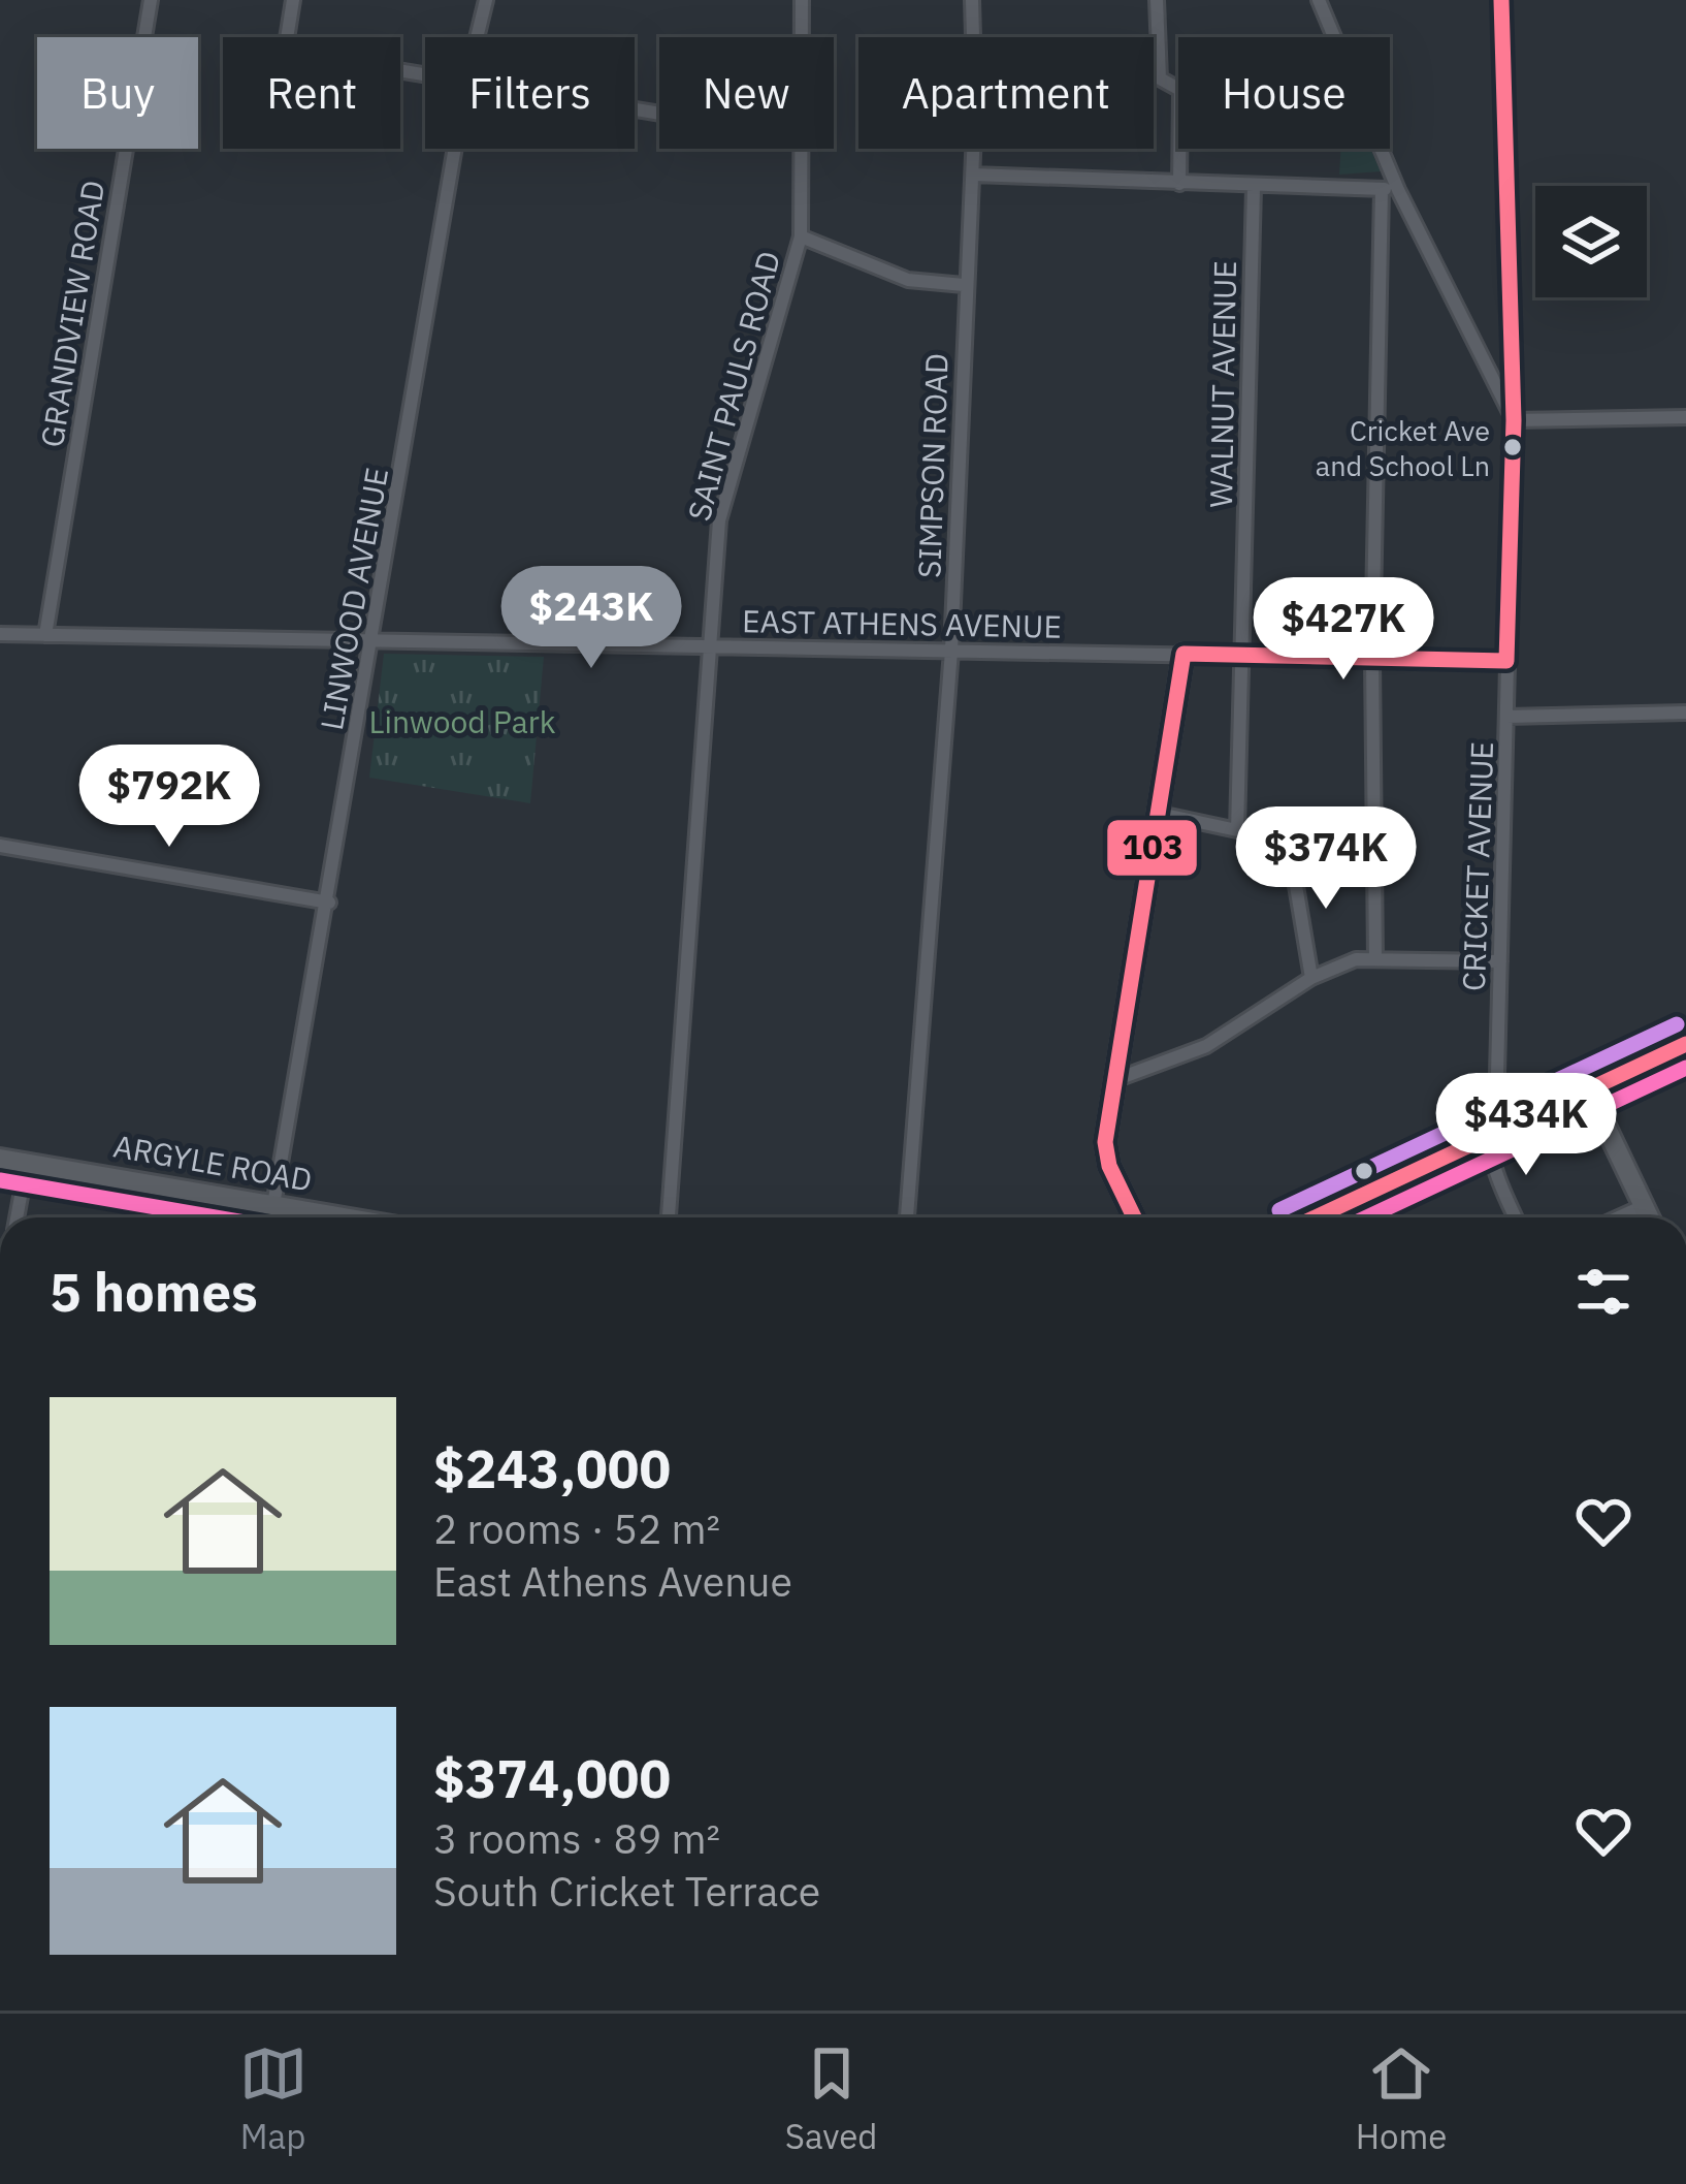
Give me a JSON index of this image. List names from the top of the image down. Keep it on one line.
{"streets":{"street":["GRANDVIEW ROAD","WALNUT AVENUE","SAINT PAULS ROAD","SIMPSON ROAD","LINWOOD AVENUE","EAST ATHENS AVENUE","CRICKET AVENUE","ARGYLE ROAD"]},"crossings":[["GRANDVIEW ROAD","EAST ATHENS AVENUE"],["WALNUT AVENUE","EAST ATHENS AVENUE"],["SAINT PAULS ROAD","EAST ATHENS AVENUE"],["SIMPSON ROAD","EAST ATHENS AVENUE"],["LINWOOD AVENUE","EAST ATHENS AVENUE"],["LINWOOD AVENUE","ARGYLE ROAD"],["EAST ATHENS AVENUE","CRICKET AVENUE"]],"parks":["Linwood Park"],"places":["Cricket Ave and School Ln"],"lines":["transit line 103"],"page":{"chip":["Buy","Rent","Filters","New","Apartment","House"],"price":["$243K","$427K","$792K","$374K","$434K"],"heading":"5 homes","list":[{"name":"$243,000","note":"2 rooms · 52 m² · East Athens Avenue"},{"name":"$374,000","note":"3 rooms · 89 m² · South Cricket Terrace"}],"tabs":["Map","Saved","Home"]}}
